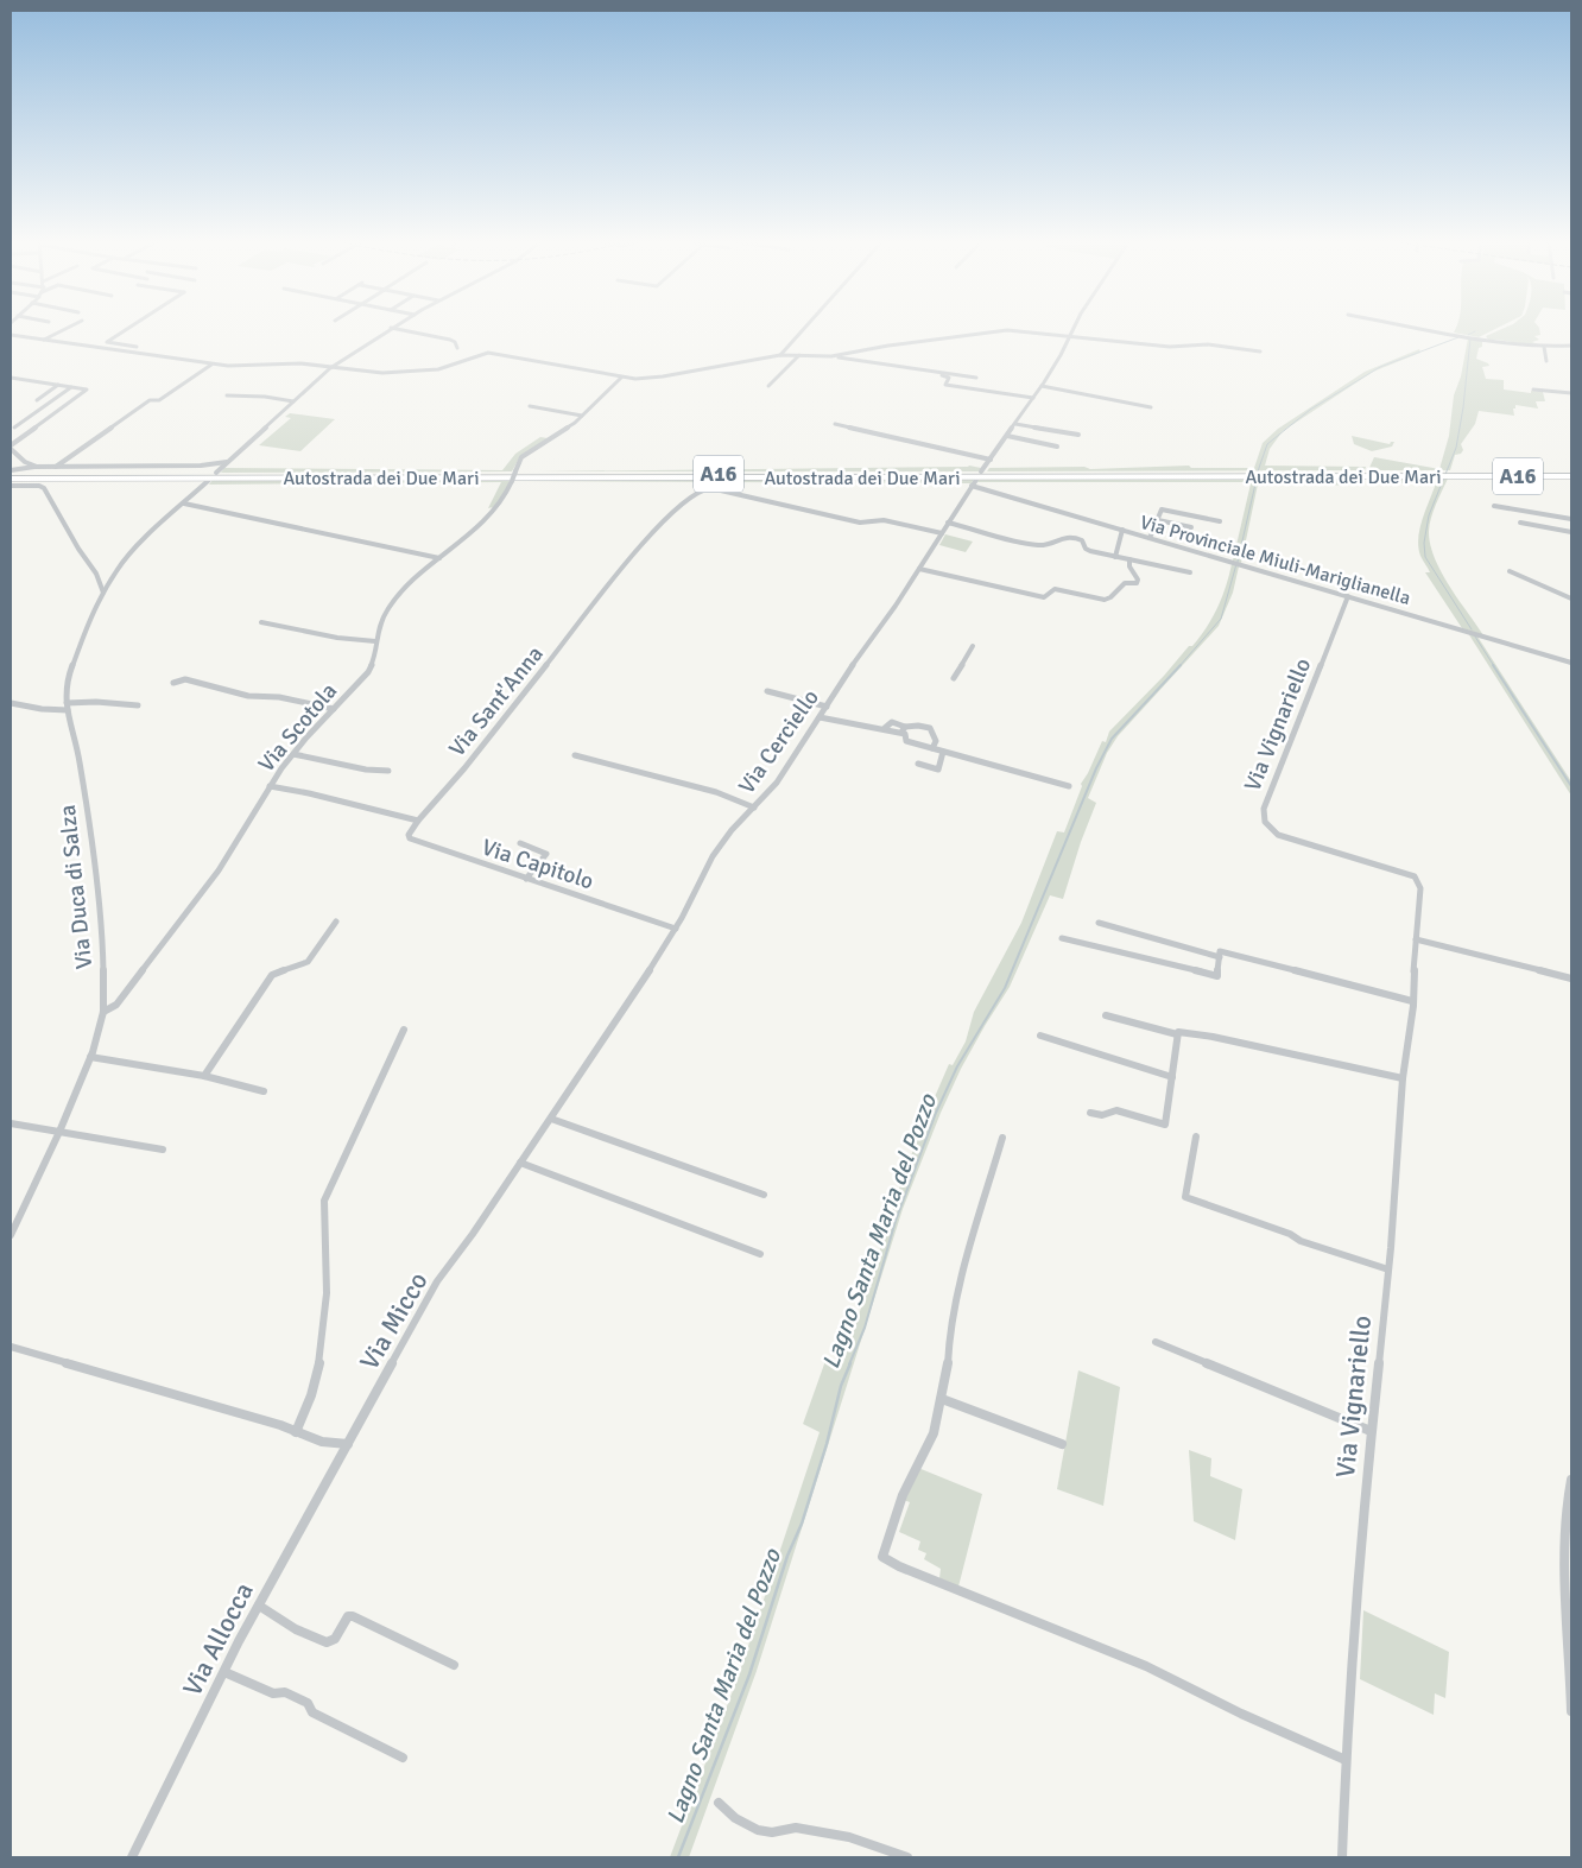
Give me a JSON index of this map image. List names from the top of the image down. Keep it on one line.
{"streets":{"highway":["A16","Autostrada dei Due Mari"],"street":["Via Provinciale Miuli-Mariglianella","Via Sant'Anna","Via Vignariello","Via Scotola","Via Cerciello","Via Capitolo","Via Duca di Salza","Via Micco","Via Allocca"]},"crossings":[["Via Provinciale Miuli-Mariglianella","Via Vignariello"],["Via Provinciale Miuli-Mariglianella","Via Cerciello"],["Via Sant'Anna","Via Cerciello"],["Via Sant'Anna","Via Capitolo"],["Via Scotola","Via Duca di Salza"],["Via Cerciello","Via Capitolo"],["Via Cerciello","Via Micco"],["Via Capitolo","Via Micco"],["Via Micco","Via Allocca"]],"water":["Lagno Santa Maria del Pozzo"]}
